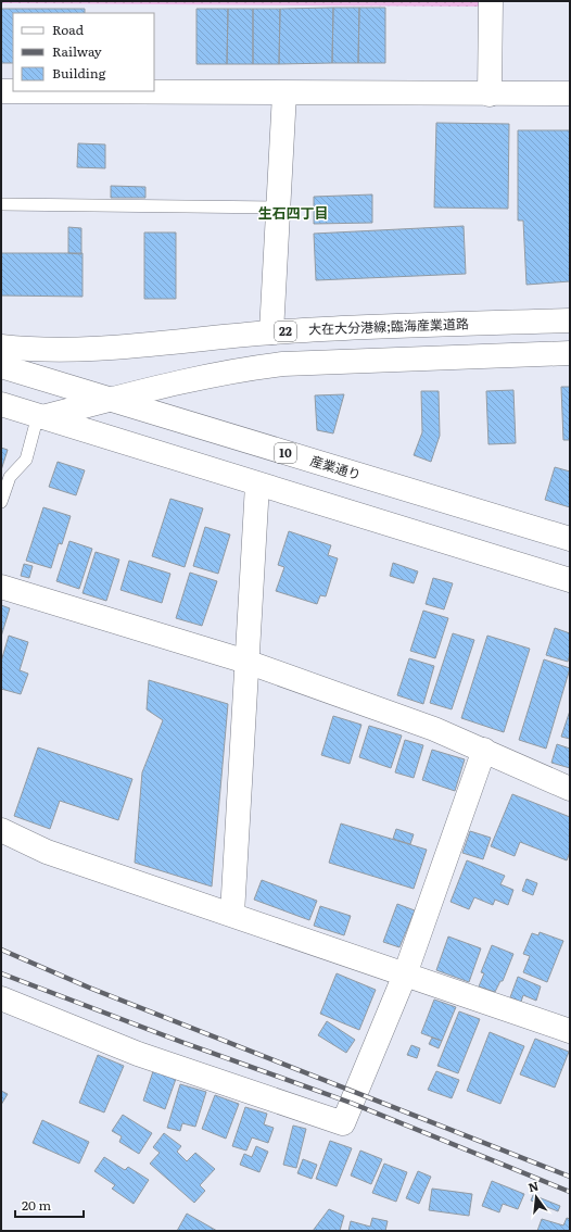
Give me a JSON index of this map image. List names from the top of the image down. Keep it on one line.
{"streets":{"main road":["大在大分港線;臨海産業道路","22","10","産業通り"]},"districts":["生石四丁目"],"legend":["Road","Railway","Building"],"scale_bar":"20 m","north":"top"}
